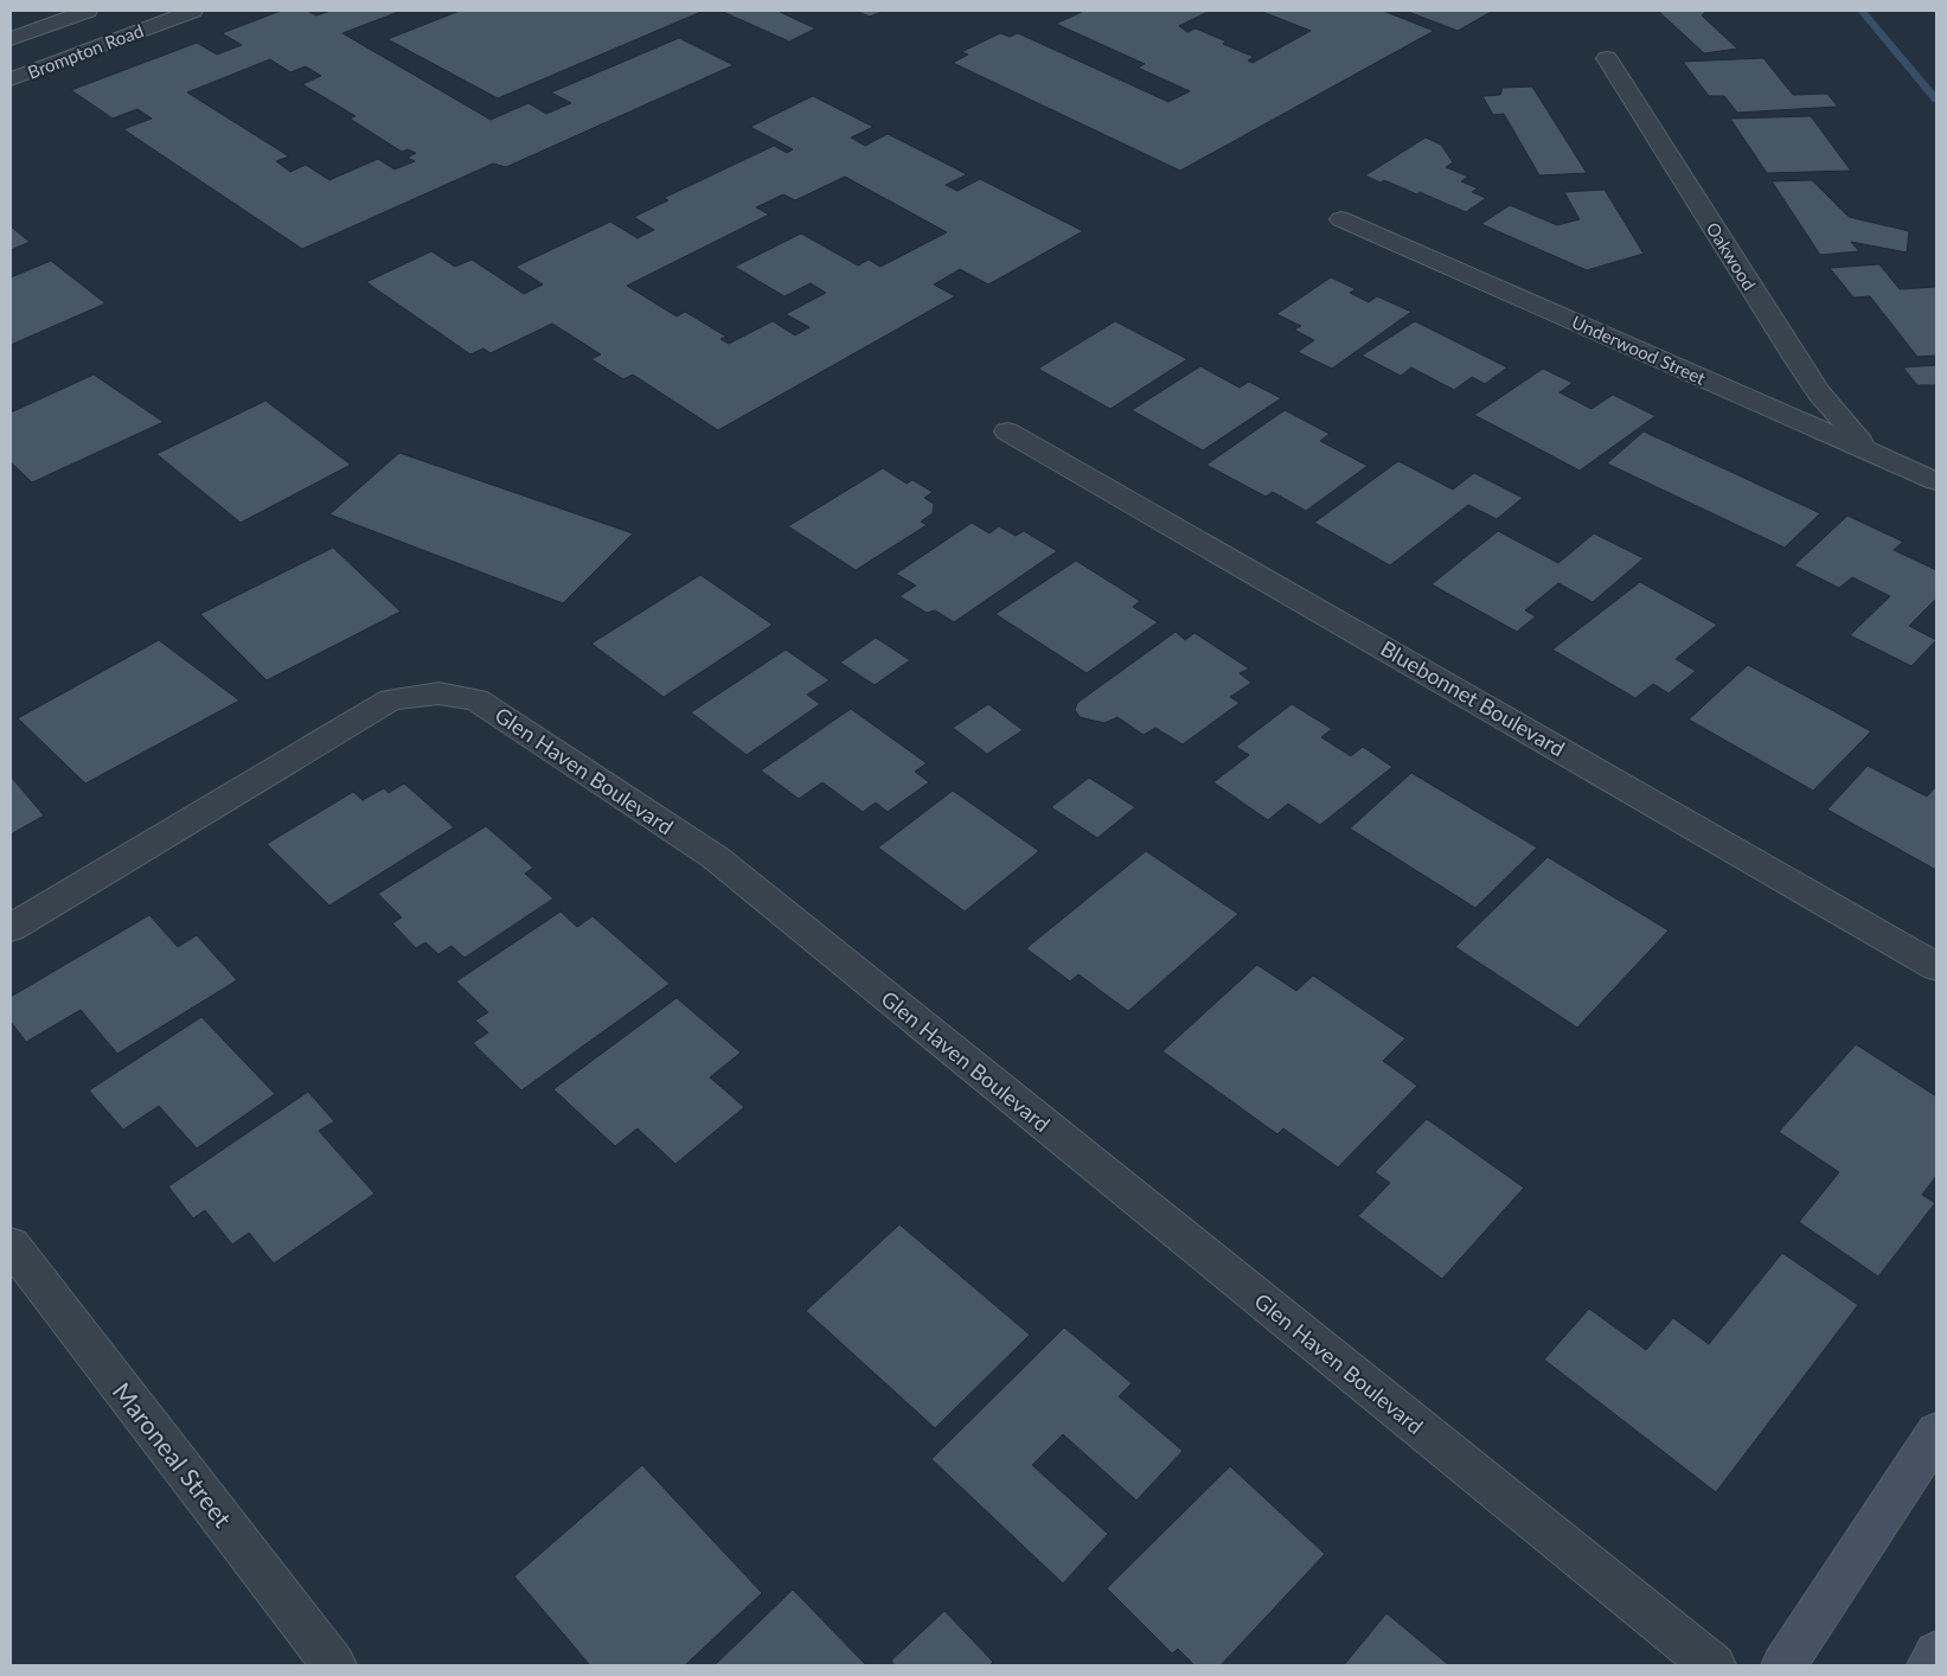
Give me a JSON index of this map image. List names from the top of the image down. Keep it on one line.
{"streets":{"street":["Brompton Road","Oakwood","Underwood Street","Bluebonnet Boulevard","Glen Haven Boulevard","Maroneal Street"]},"crossings":[["Oakwood","Underwood Street"]]}
